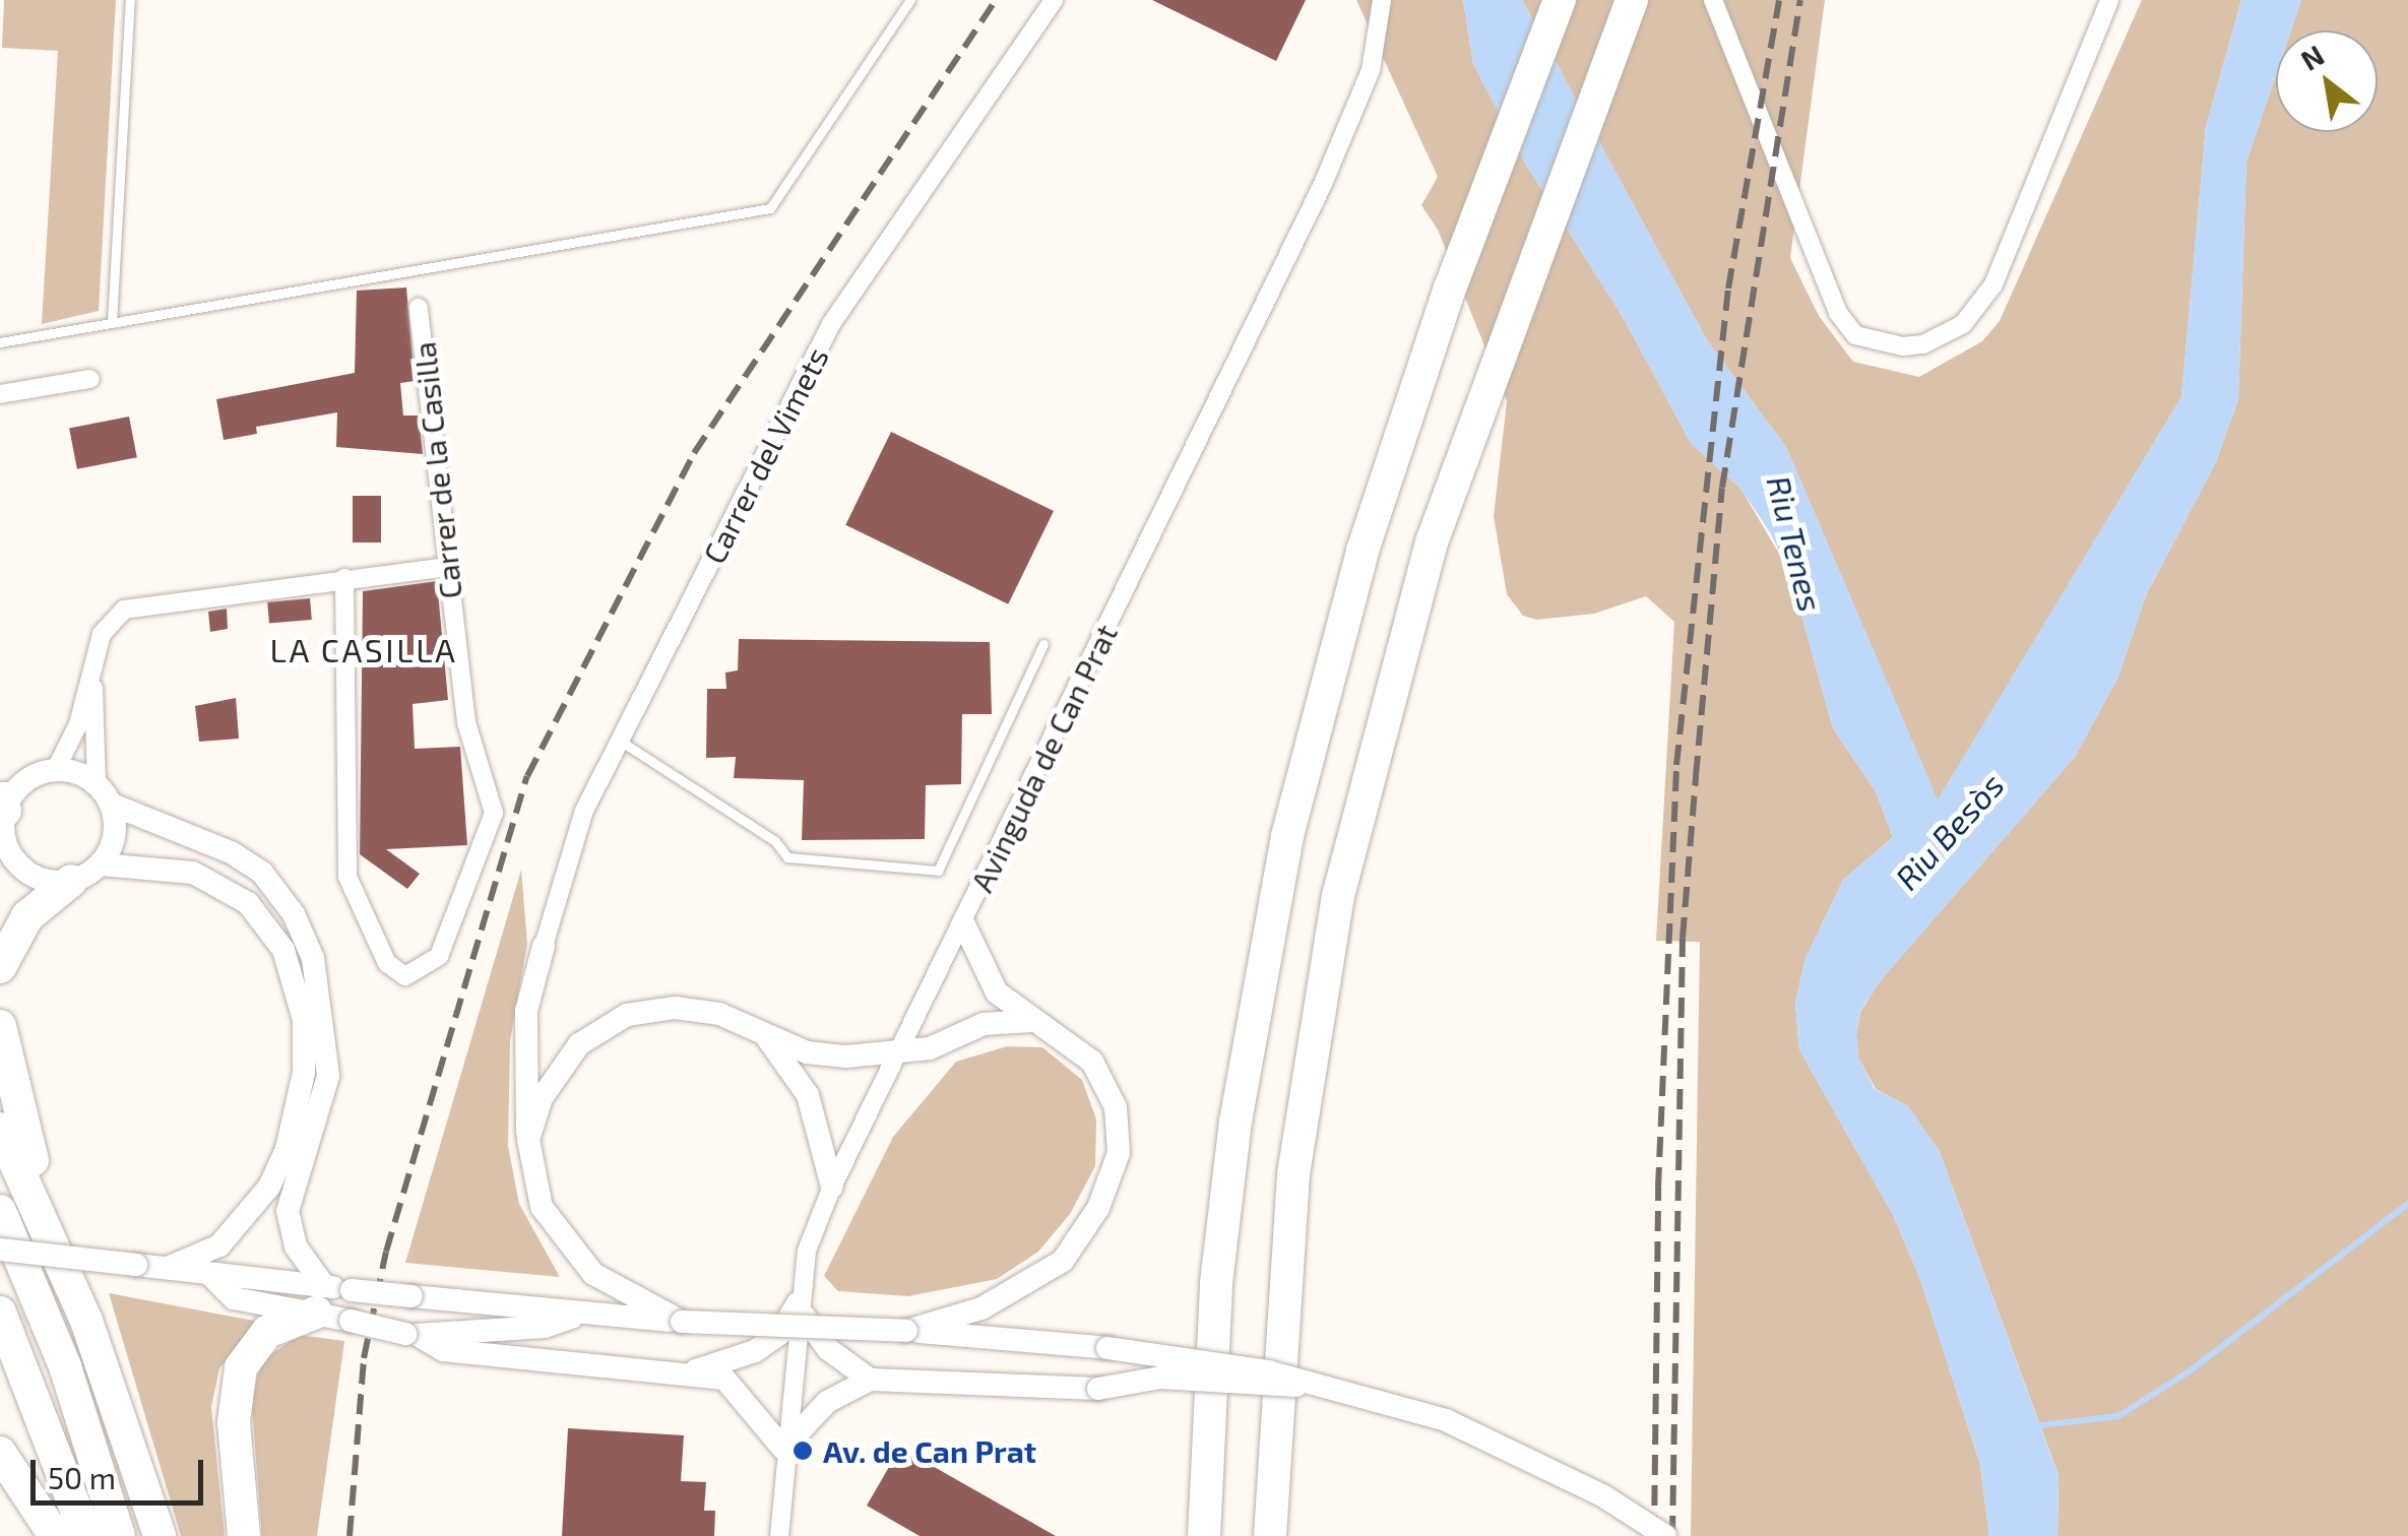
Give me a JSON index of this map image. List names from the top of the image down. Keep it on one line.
{"streets":{"street":["Carrer del Vimets","Carrer de la Casilla","Avinguda de Can Prat"]},"districts":["LA CASILLA"],"water":["Riu Tenes","Riu Besòs"],"places":["Av. de Can Prat"],"scale_bar":"50 m","north":"top left"}
